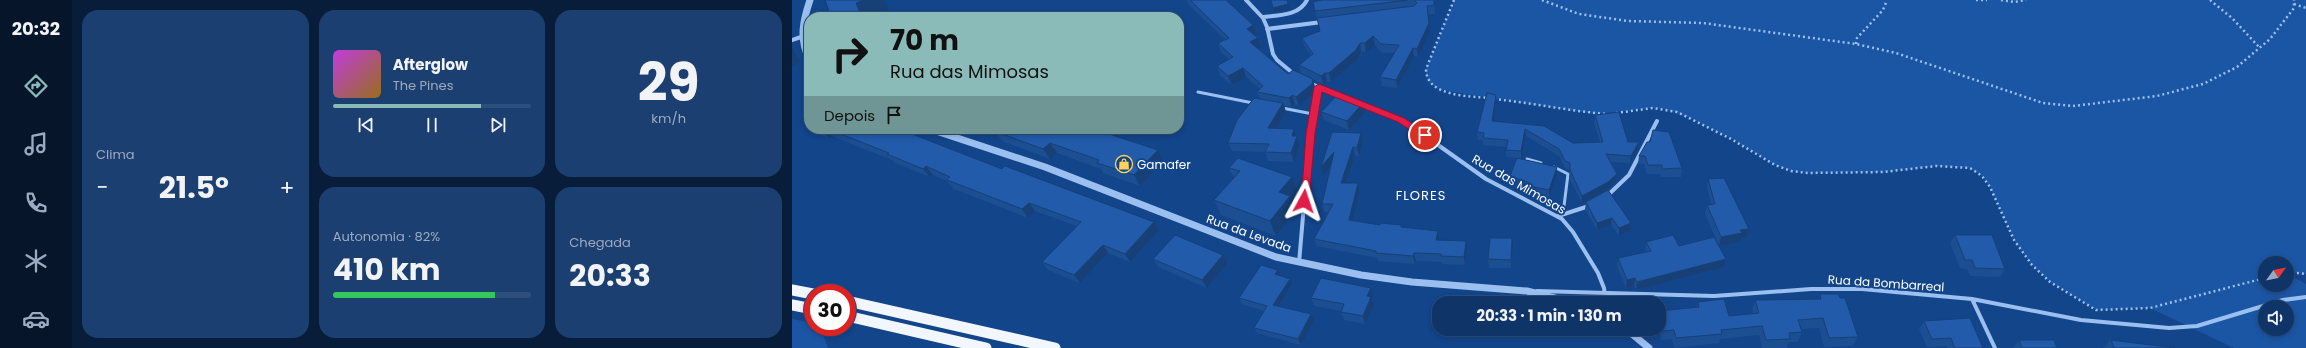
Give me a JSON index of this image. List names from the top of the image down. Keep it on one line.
{"streets":{"street":["Rua das Mimosas","Rua da Levada","Rua da Bombarreal"]},"crossings":[["Rua das Mimosas","Rua da Bombarreal"],["Rua da Levada","Rua da Bombarreal"]],"districts":["FLORES"],"places":{"shop":["Gamafer"]},"north":"top right","page":{"tabs":"20:32","tile":["Clima",["29","km/h"],["Autonomia · 82%","410 km"],["Chegada","20:33"]],"turn":["70 m","Rua das Mimosas"],"song":["Afterglow","The Pines"],"then":"Depois","heat":["−","21.5°","+"],"limit":"30","trip":"20:33 · 1 min · 130 m"}}
